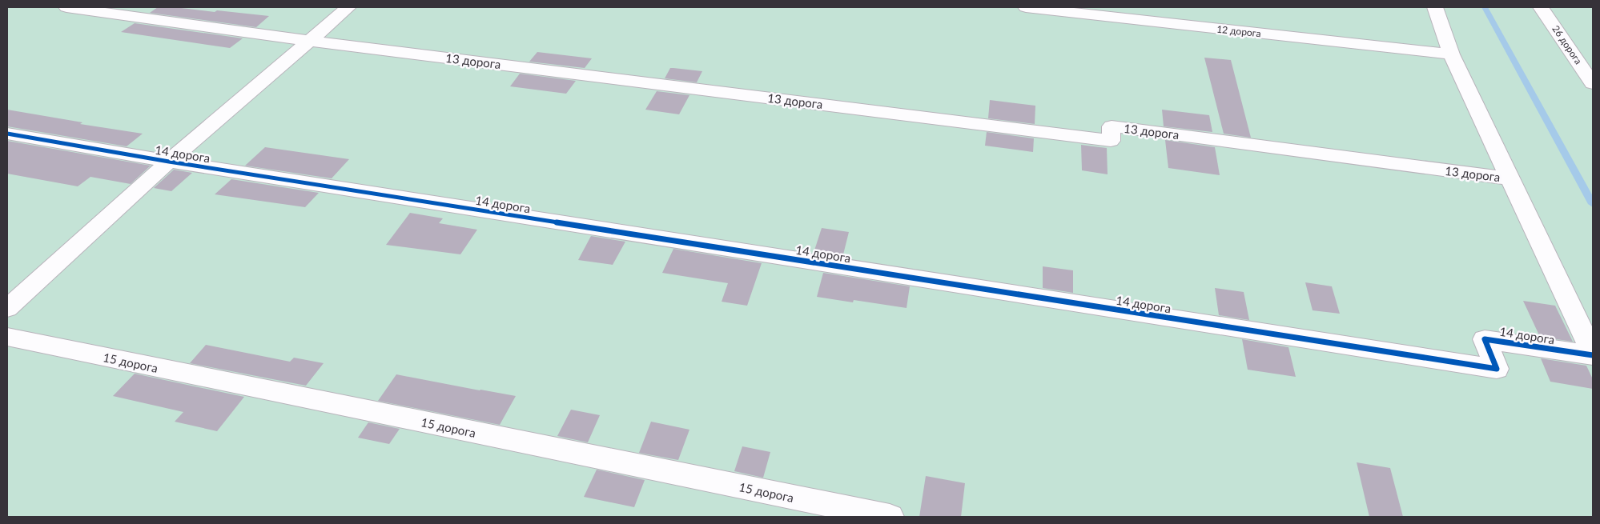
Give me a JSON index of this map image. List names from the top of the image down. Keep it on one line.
{"streets":{"street":["12 дорога","26 дорога","13 дорога","14 дорога","15 дорога"]}}
